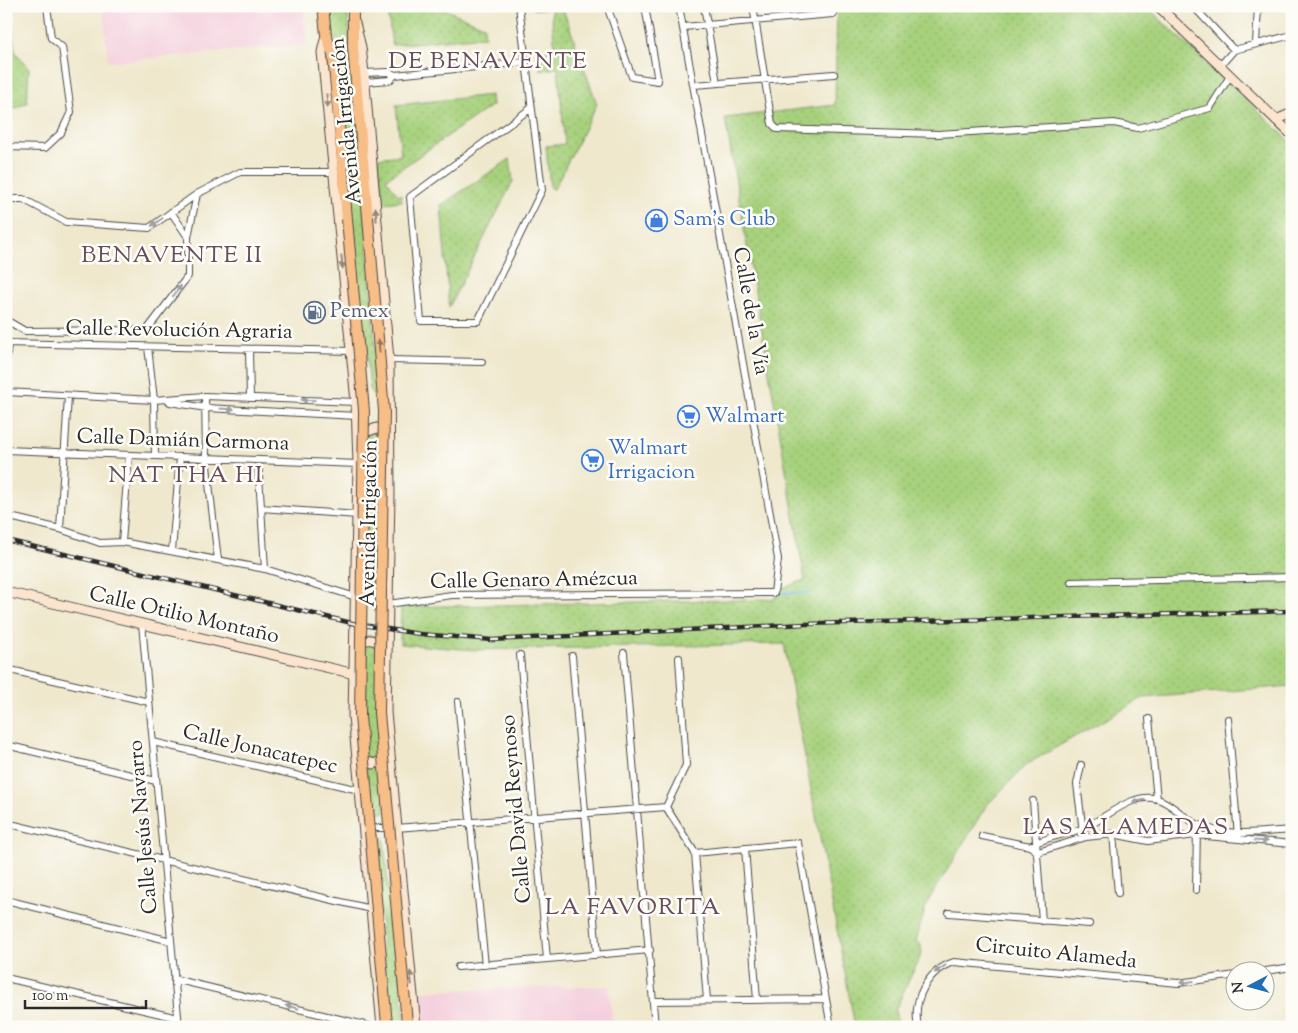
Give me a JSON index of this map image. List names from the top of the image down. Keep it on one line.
{"streets":{"main road":["Avenida Irrigación"],"street":["Calle de la Vía","Calle Revolución Agraria","Calle Damián Carmona","Calle Genaro Amézcua","Calle Otilio Montaño","Calle Jonacatepec","Calle David Reynoso","Calle Jesús Navarro","Circuito Alameda"]},"crossings":[["Avenida Irrigación","Calle Revolución Agraria"],["Avenida Irrigación","Calle Damián Carmona"],["Avenida Irrigación","Calle Genaro Amézcua"],["Avenida Irrigación","Calle Otilio Montaño"],["Avenida Irrigación","Calle Jonacatepec"],["Calle de la Vía","Calle Genaro Amézcua"],["Calle Otilio Montaño","Calle Jesús Navarro"],["Calle Jonacatepec","Calle Jesús Navarro"]],"districts":["DE BENAVENTE","BENAVENTE II","NAT THA HI","LAS ALAMEDAS","LA FAVORITA"],"places":{"shop":["Sam's Club"],"fuel station":["Pemex"],"supermarket":["Walmart","Walmart Irrigacion"]},"scale_bar":"100 m","north":"left"}
